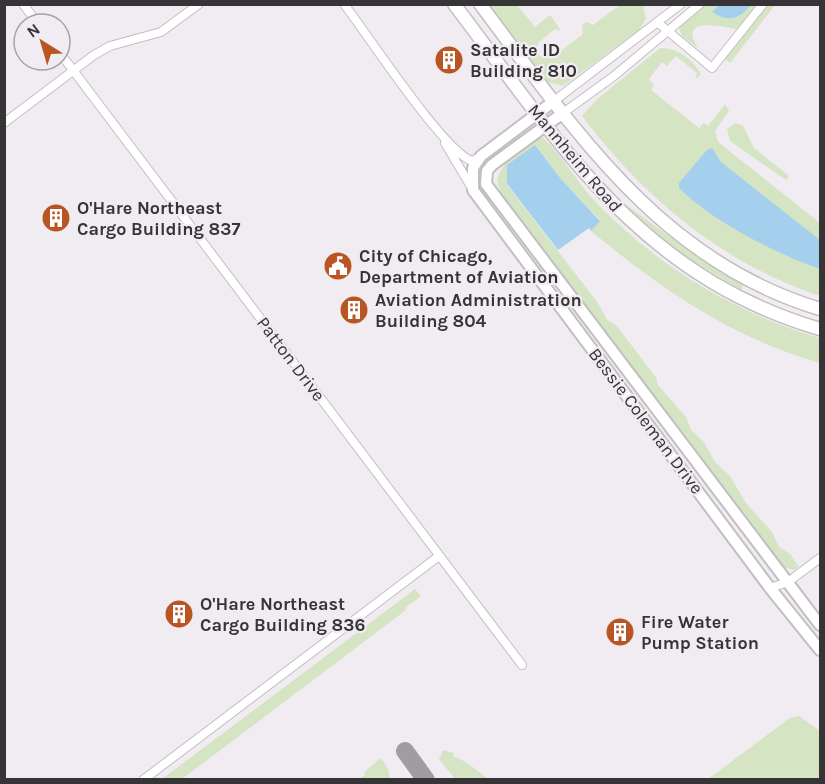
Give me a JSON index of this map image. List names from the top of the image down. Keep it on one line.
{"streets":{"main road":["Mannheim Road"],"street":["Patton Drive","Bessie Coleman Drive"]},"crossings":[["Mannheim Road","Bessie Coleman Drive"]],"places":{"building":["Satalite ID Building 810","O'Hare Northeast Cargo Building 837","Aviation Administration Building 804","O'Hare Northeast Cargo Building 836","Fire Water Pump Station"],"public building":["City of Chicago, Department of Aviation"]},"north":"top left"}
